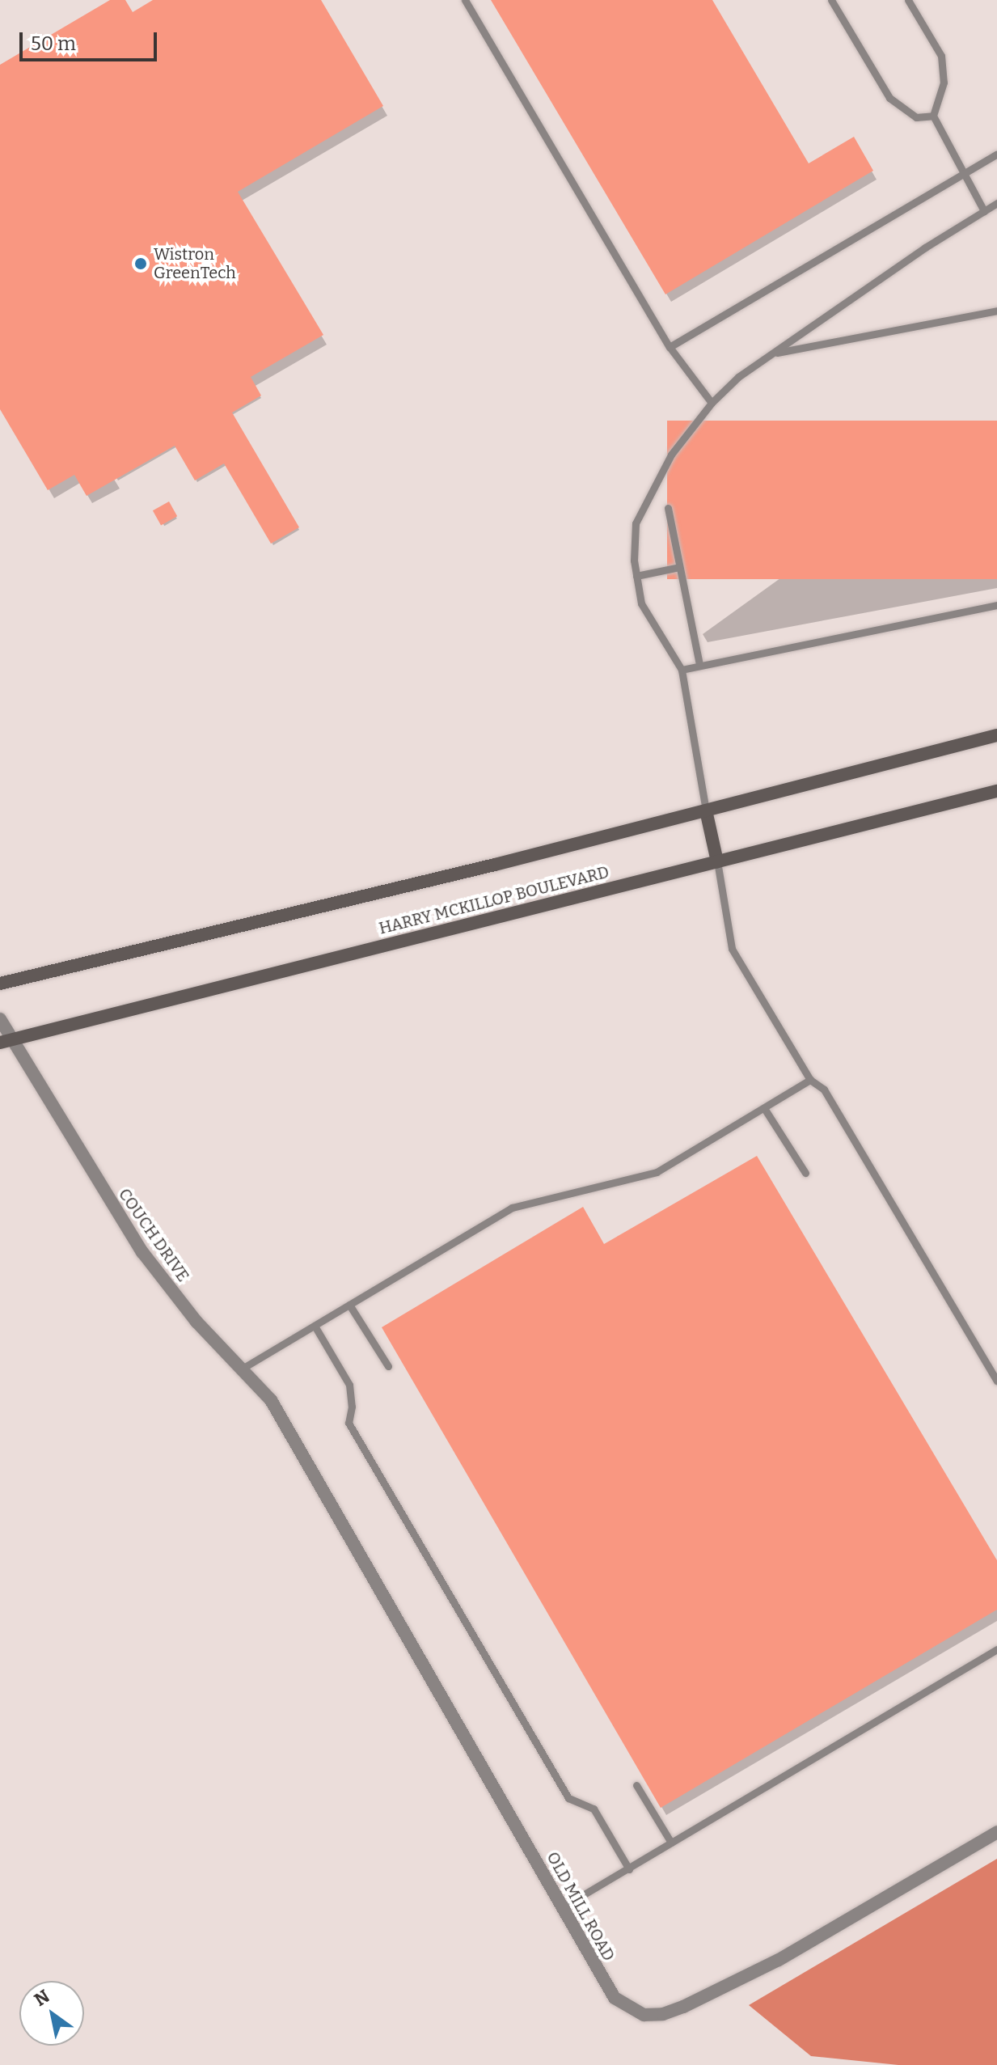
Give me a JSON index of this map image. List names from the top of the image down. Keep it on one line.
{"streets":{"main road":["HARRY MCKILLOP BOULEVARD"],"street":["COUCH DRIVE","OLD MILL ROAD"]},"crossings":[["HARRY MCKILLOP BOULEVARD","COUCH DRIVE"],["COUCH DRIVE","OLD MILL ROAD"]],"places":["Wistron GreenTech"],"scale_bar":"50 m","north":"top left"}
